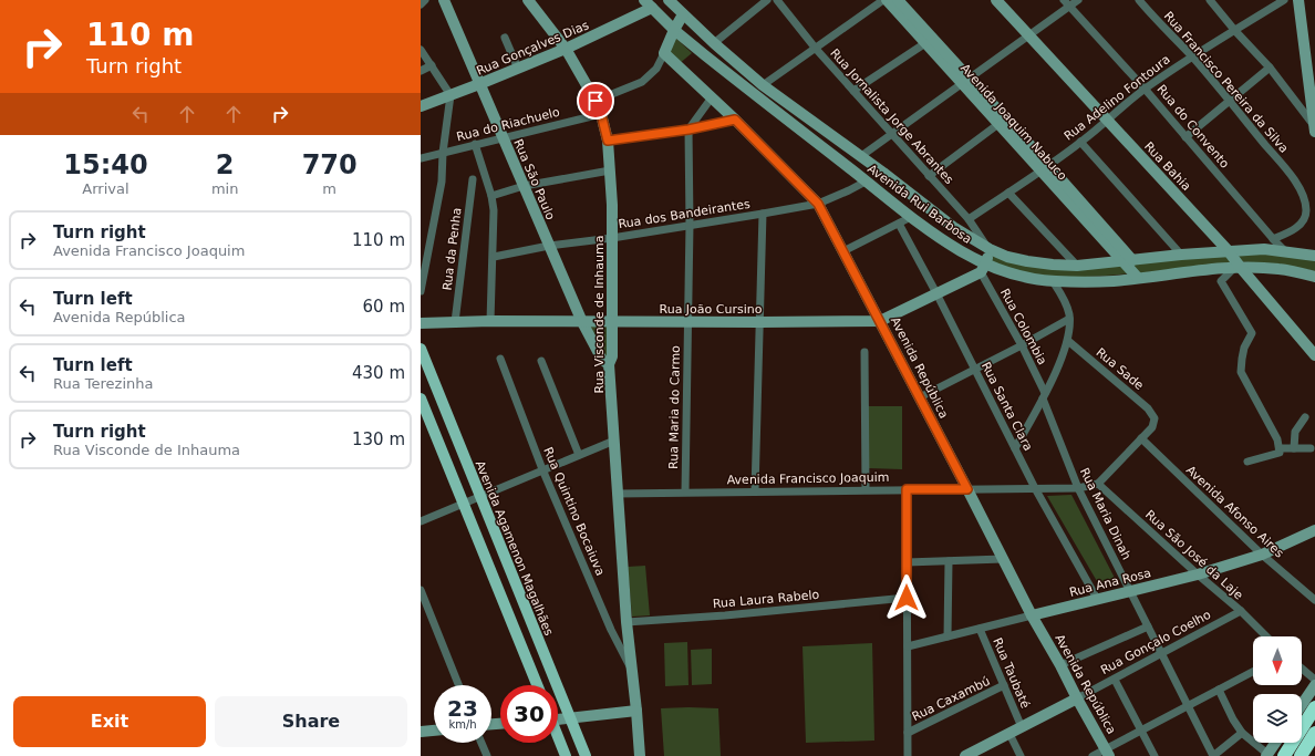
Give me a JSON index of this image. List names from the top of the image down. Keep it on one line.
{"streets":{"main road":["Avenida Agamenon Magalhães"],"street":["Rua Gonçalves Dias","Rua Francisco Pereira da Silva","Rua Adelino Fontoura","Rua Jornalista Jorge Abrantes","Avenida Joaquim Nabuco","Rua do Riachuelo","Rua do Convento","Rua Bahia","Rua São Paulo","Avenida Rui Barbosa","Rua dos Bandeirantes","Rua da Penha","Rua João Cursino","Rua Visconde de Inhauma","Rua Colombia","Avenida República","Rua Sade","Rua Santa Clara","Rua Maria do Carmo","Avenida Francisco Joaquim","Rua Quintino Bocaiuva","Avenida Afonso Aires","Rua Maria Dinah","Rua São José da Laje","Rua Ana Rosa","Rua Laura Rabelo","Rua Gonçalo Coelho","Rua Taubaté","Rua Caxambú"]},"crossings":[["Rua Gonçalves Dias","Rua São Paulo"],["Rua Gonçalves Dias","Avenida Rui Barbosa"],["Rua Gonçalves Dias","Rua Visconde de Inhauma"],["Rua Francisco Pereira da Silva","Rua Adelino Fontoura"],["Rua Francisco Pereira da Silva","Rua do Convento"],["Rua Adelino Fontoura","Rua Jornalista Jorge Abrantes"],["Rua Adelino Fontoura","Avenida Joaquim Nabuco"],["Rua Adelino Fontoura","Rua do Convento"],["Rua Adelino Fontoura","Rua Bahia"],["Rua Jornalista Jorge Abrantes","Avenida Rui Barbosa"],["Avenida Joaquim Nabuco","Avenida Rui Barbosa"],["Rua do Riachuelo","Rua São Paulo"],["Rua do Riachuelo","Rua Visconde de Inhauma"],["Rua do Convento","Avenida Rui Barbosa"],["Rua Bahia","Avenida Rui Barbosa"],["Rua São Paulo","Rua dos Bandeirantes"],["Rua São Paulo","Rua João Cursino"],["Rua São Paulo","Rua Visconde de Inhauma"],["Avenida Rui Barbosa","Rua dos Bandeirantes"],["Avenida Rui Barbosa","Rua João Cursino"],["Avenida Rui Barbosa","Rua Colombia"],["Rua dos Bandeirantes","Rua Visconde de Inhauma"],["Rua dos Bandeirantes","Avenida República"],["Rua dos Bandeirantes","Rua Maria do Carmo"],["Rua da Penha","Rua João Cursino"],["Rua João Cursino","Rua Visconde de Inhauma"],["Rua João Cursino","Rua Colombia"],["Rua João Cursino","Avenida República"],["Rua João Cursino","Rua Santa Clara"],["Rua João Cursino","Rua Maria do Carmo"],["Rua Visconde de Inhauma","Avenida Francisco Joaquim"],["Rua Visconde de Inhauma","Rua Quintino Bocaiuva"],["Rua Visconde de Inhauma","Rua Laura Rabelo"],["Rua Colombia","Rua Maria Dinah"],["Avenida República","Avenida Francisco Joaquim"],["Avenida República","Rua Ana Rosa"],["Avenida República","Rua Gonçalo Coelho"],["Rua Sade","Avenida Afonso Aires"],["Rua Santa Clara","Avenida Francisco Joaquim"],["Rua Santa Clara","Rua Ana Rosa"],["Rua Maria do Carmo","Avenida Francisco Joaquim"],["Avenida Francisco Joaquim","Rua Maria Dinah"],["Avenida Francisco Joaquim","Rua São José da Laje"],["Avenida Afonso Aires","Rua Ana Rosa"],["Rua Maria Dinah","Rua Ana Rosa"],["Rua Maria Dinah","Rua Gonçalo Coelho"],["Rua São José da Laje","Rua Ana Rosa"],["Rua São José da Laje","Rua Gonçalo Coelho"],["Rua Ana Rosa","Rua Taubaté"],["Rua Gonçalo Coelho","Rua Taubaté"],["Rua Taubaté","Rua Caxambú"]],"north":"bottom","page":{"turn":["110 m","Turn right"],"eta":["15:40","Arrival","2","min","770","m"],"list":[{"name":"Turn right","note":"Avenida Francisco Joaquim","value":"110 m"},{"name":"Turn left","note":"Avenida República","value":"60 m"},{"name":"Turn left","note":"Rua Terezinha","value":"430 m"},{"name":"Turn right","note":"Rua Visconde de Inhauma","value":"130 m"}],"speed":"23 km/h","limit":"30","buttons":["Exit","Share"]}}
